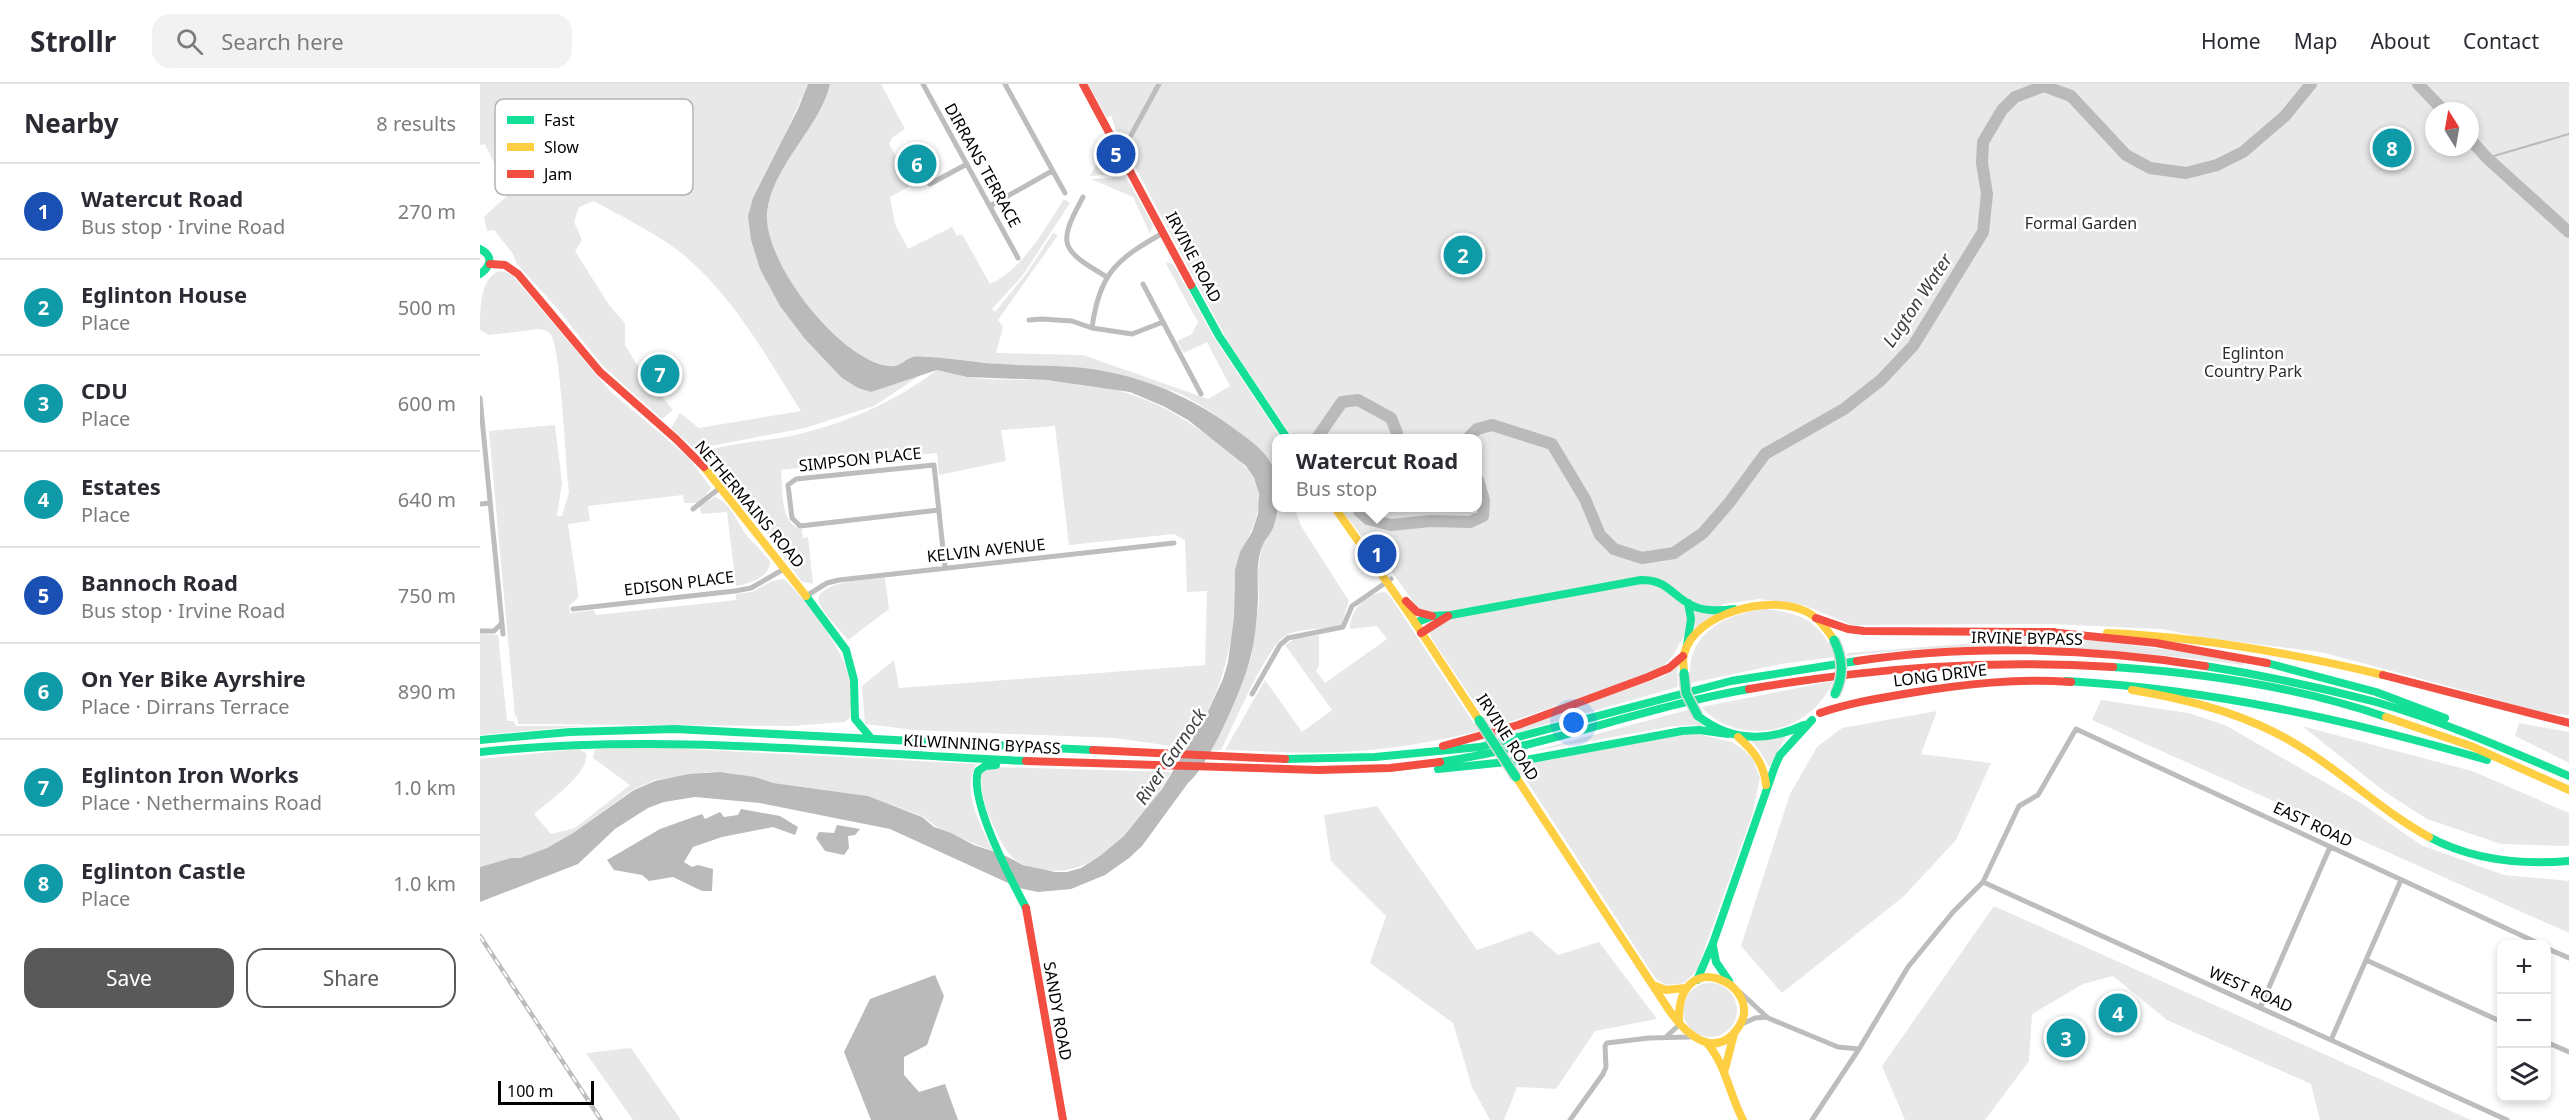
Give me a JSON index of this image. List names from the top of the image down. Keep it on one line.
{"streets":{"main road":["IRVINE ROAD","NETHERMAINS ROAD","IRVINE BYPASS","LONG DRIVE","KILWINNING BYPASS","SANDY ROAD"],"street":["DIRRANS TERRACE","SIMPSON PLACE","KELVIN AVENUE","EDISON PLACE","EAST ROAD","WEST ROAD"]},"crossings":[["SIMPSON PLACE","KELVIN AVENUE"],["NETHERMAINS ROAD","KELVIN AVENUE"],["NETHERMAINS ROAD","EDISON PLACE"],["IRVINE BYPASS","KILWINNING BYPASS"],["KILWINNING BYPASS","SANDY ROAD"],["EAST ROAD","WEST ROAD"]],"water":["Lugton Water","River Garnock"],"parks":["Formal Garden","Eglinton Country Park"],"legend":["Fast","Slow","Jam"],"scale_bar":"100 m","north":"top","page":{"header":"Strollr","search":"Search here","nav":["Home","Map","About","Contact"],"heading":["Nearby","8 results"],"pins":["8","5","6","2","7","1","4","3"],"list":[{"mark":"1","name":"Watercut Road","note":"Bus stop · Irvine Road","value":"270 m"},{"mark":"2","name":"Eglinton House","note":"Place","value":"500 m"},{"mark":"3","name":"CDU","note":"Place","value":"600 m"},{"mark":"4","name":"Estates","note":"Place","value":"640 m"},{"mark":"5","name":"Bannoch Road","note":"Bus stop · Irvine Road","value":"750 m"},{"mark":"6","name":"On Yer Bike Ayrshire","note":"Place · Dirrans Terrace","value":"890 m"},{"mark":"7","name":"Eglinton Iron Works","note":"Place · Nethermains Road","value":"1.0 km"},{"mark":"8","name":"Eglinton Castle","note":"Place","value":"1.0 km"}],"popup":["Watercut Road","Bus stop"],"buttons":["Save","Share"],"map_buttons":["+","−"],"scale":"100 m"}}
